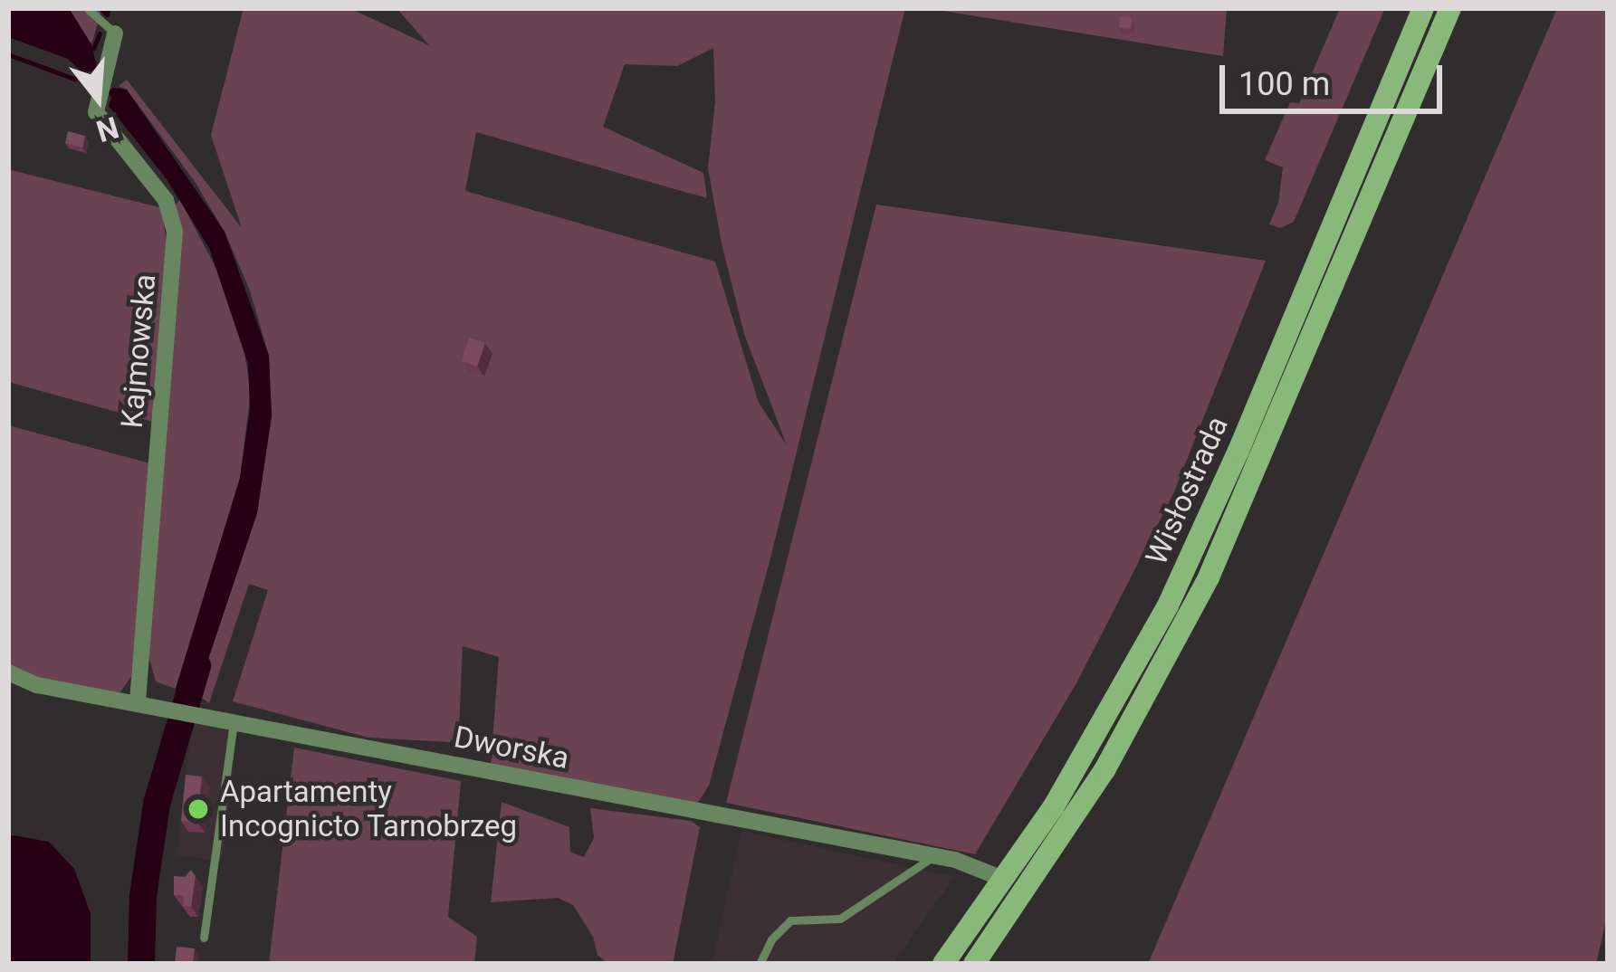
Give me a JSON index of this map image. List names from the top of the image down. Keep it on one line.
{"streets":{"main road":["Wisłostrada"],"street":["Kajmowska","Dworska"]},"crossings":[["Kajmowska","Dworska"],["Wisłostrada","Dworska"]],"places":["Apartamenty Incognicto Tarnobrzeg"],"scale_bar":"100 m","north":"bottom"}
